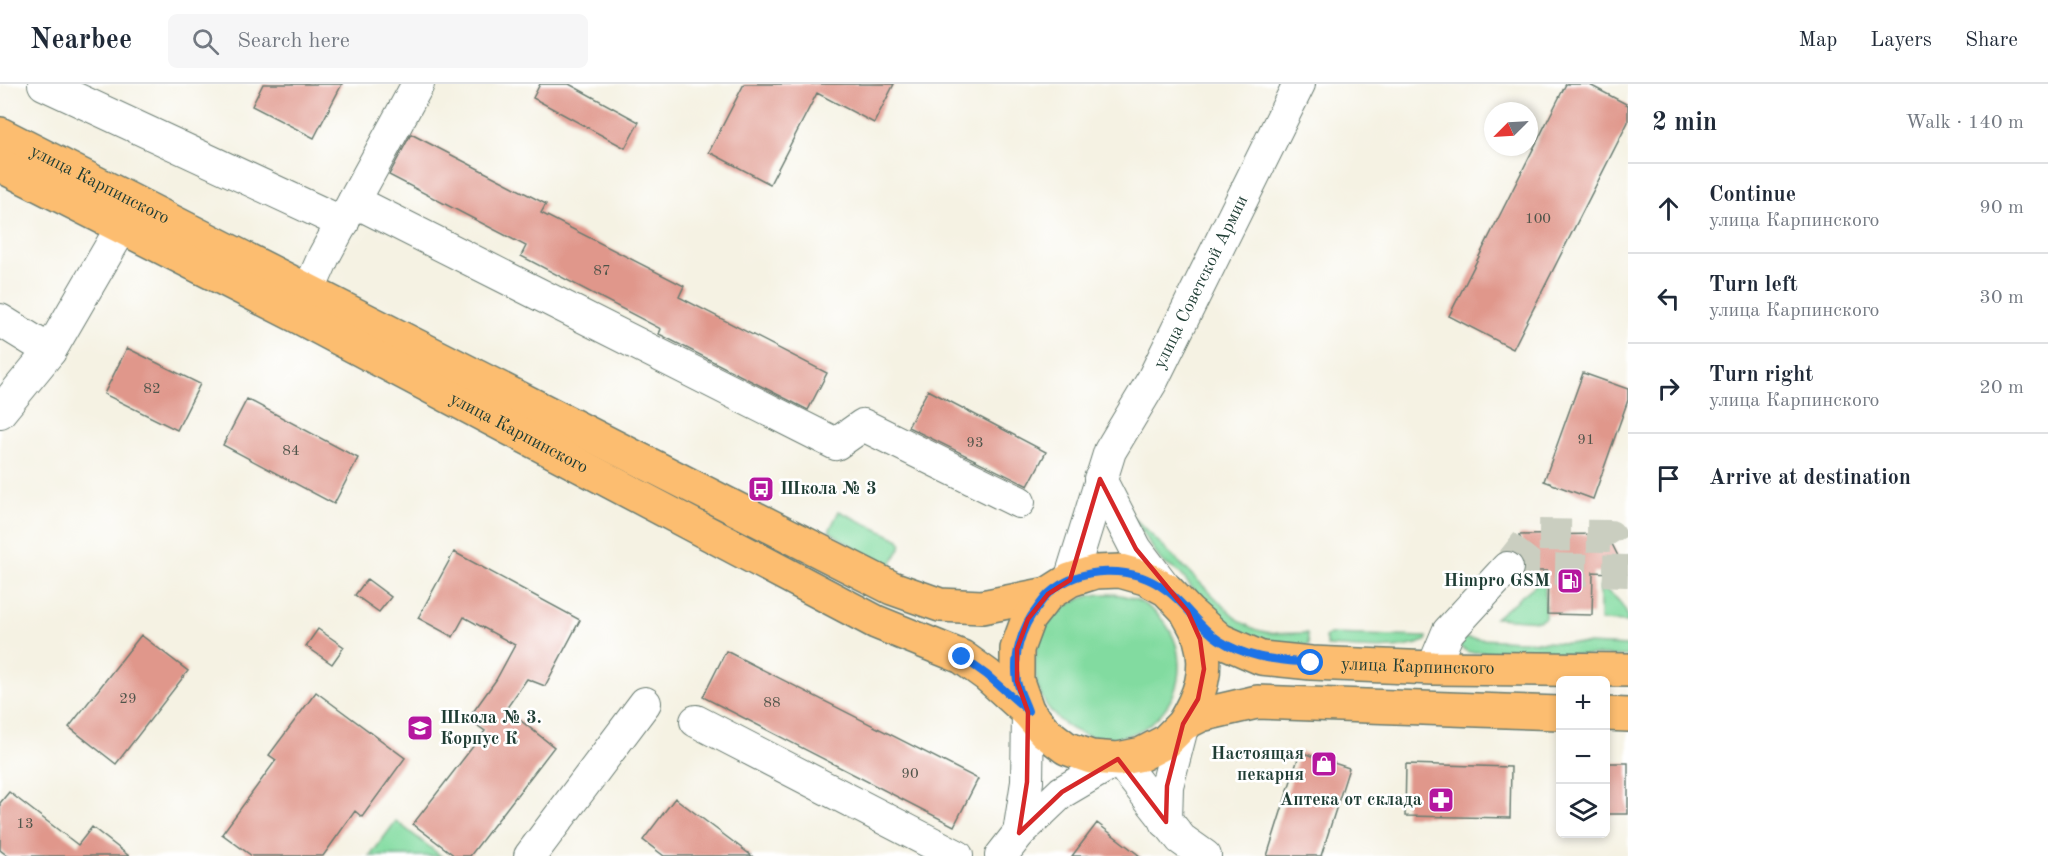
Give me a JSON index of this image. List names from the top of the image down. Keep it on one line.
{"streets":{"main road":["улица Карпинского"],"street":["улица Советской Армии"]},"crossings":[["улица Карпинского","улица Советской Армии"]],"places":{"bus stop":["Школа № 3"],"fuel station":["Himpro GSM"],"school or university":["Школа № 3. Корпус К"],"shop":["Настоящая пекарня"],"pharmacy":["Аптека от склада"]},"house_numbers":["100","87","82","91","93","84","29","88","90","13"],"north":"bottom left","page":{"header":"Nearbee","search":"Search here","nav":["Map","Layers","Share"],"heading":["2 min","Walk · 140 m"],"list":[["Continue","улица Карпинского","90 m"],["Turn left","улица Карпинского","30 m"],["Turn right","улица Карпинского","20 m"],"Arrive at destination"],"map_buttons":["+","−"]}}
